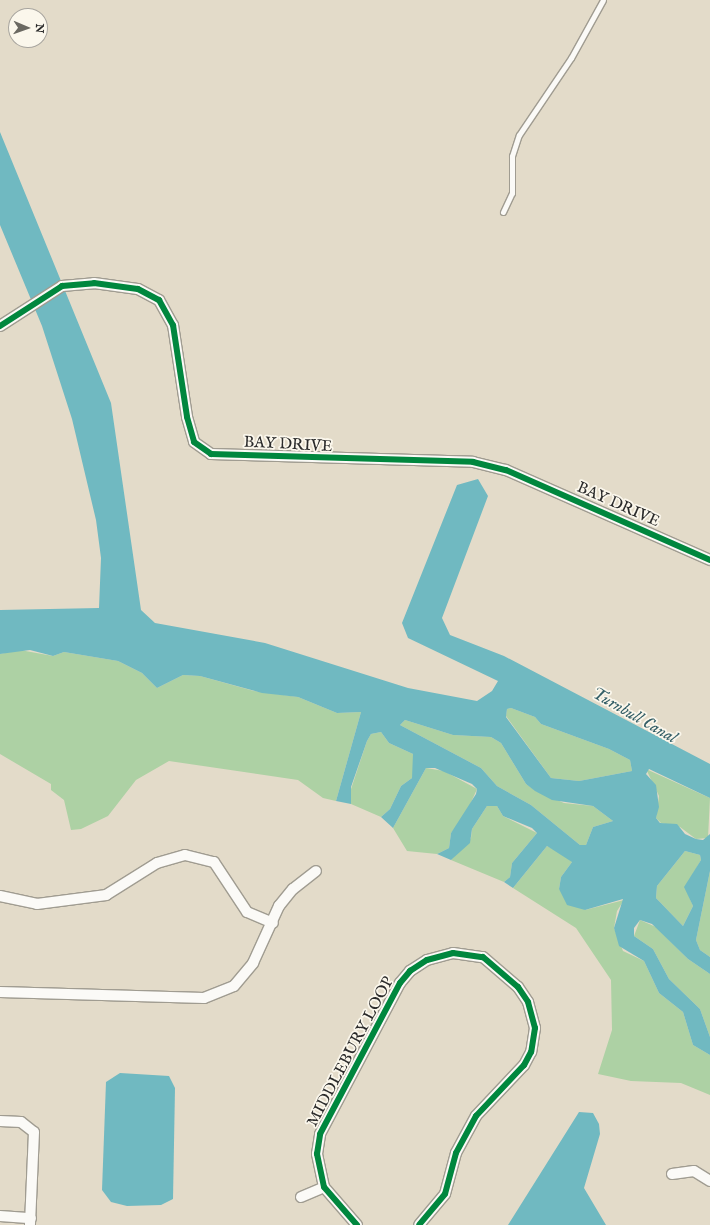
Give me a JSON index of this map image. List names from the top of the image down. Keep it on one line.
{"streets":{"street":["BAY DRIVE","MIDDLEBURY LOOP"]},"water":["Turnbull Canal"],"north":"right"}
